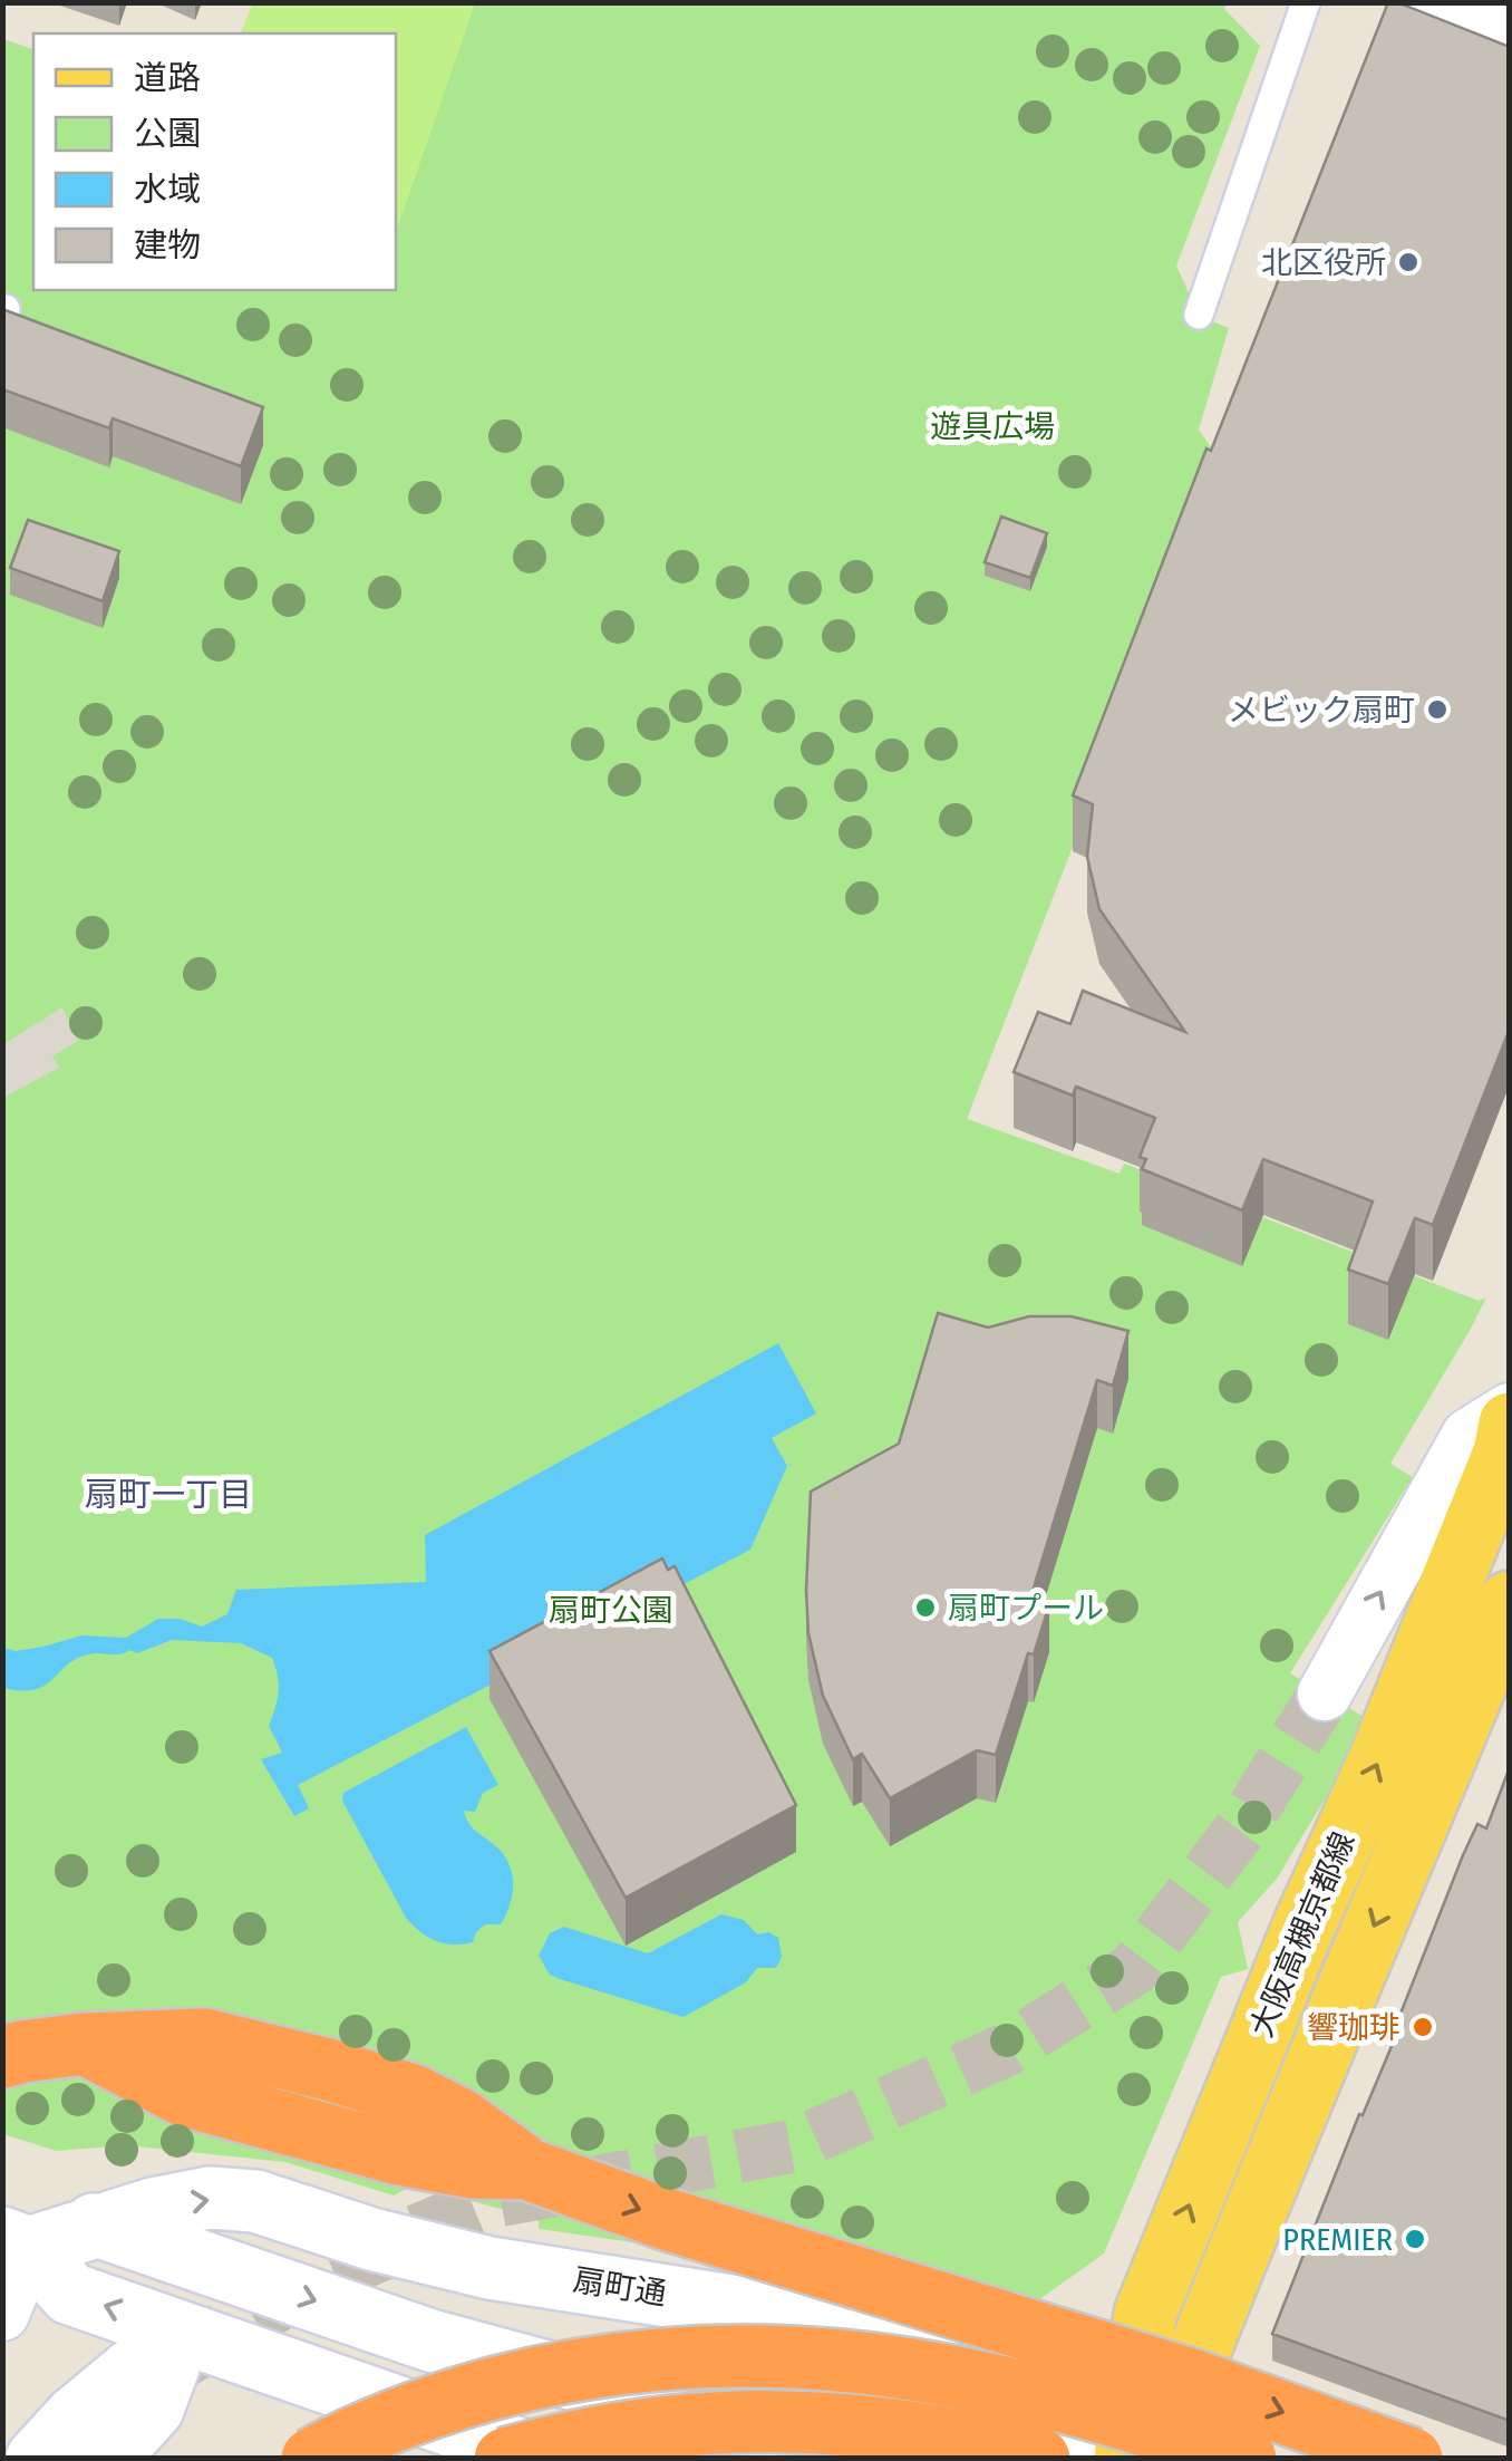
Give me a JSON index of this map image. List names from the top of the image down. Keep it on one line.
{"streets":{"main road":["大阪高槻京都線"],"street":["扇町通"]},"crossings":[["大阪高槻京都線","扇町通"]],"districts":["扇町一丁目"],"parks":["遊具広場","扇町公園"],"places":["北区役所","メビック扇町","扇町プール","響珈琲","PREMIER"],"legend":["道路","公園","水域","建物"]}
